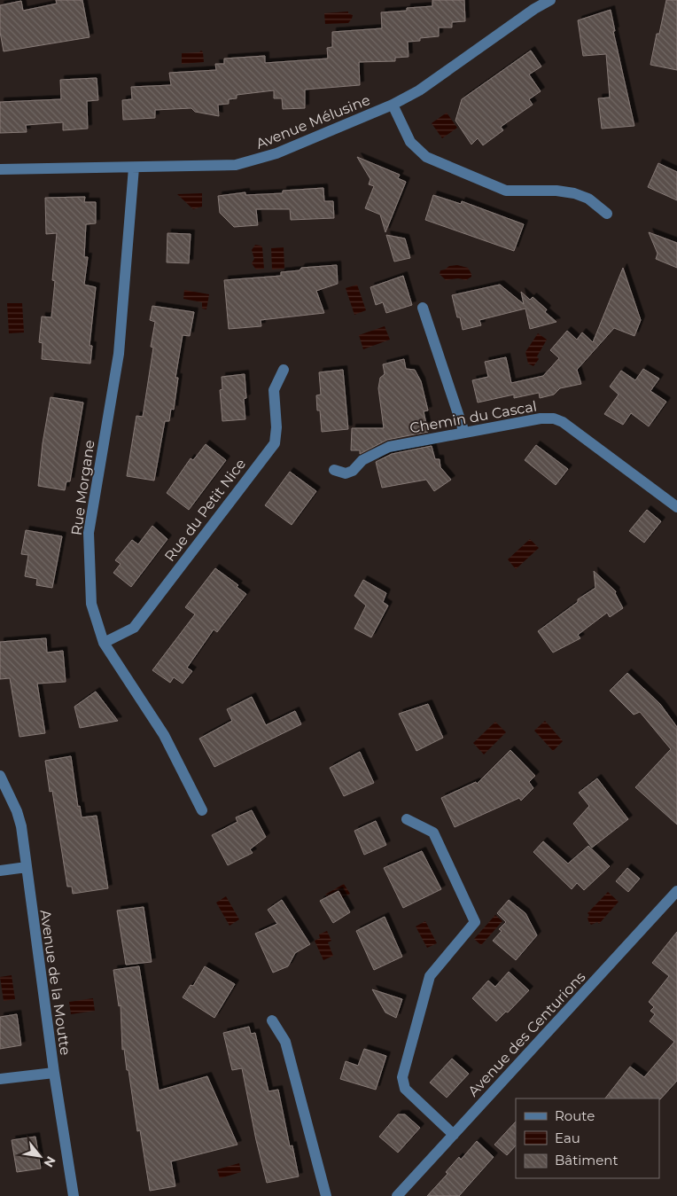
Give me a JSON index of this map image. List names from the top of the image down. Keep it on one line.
{"streets":{"street":["Avenue Mélusine","Chemin du Cascal","Rue Morgane","Rue du Petit Nice","Avenue de la Moutte","Avenue des Centurions"]},"crossings":[["Avenue Mélusine","Rue Morgane"],["Rue Morgane","Rue du Petit Nice"]],"legend":["Route","Eau","Bâtiment"],"north":"bottom right"}
